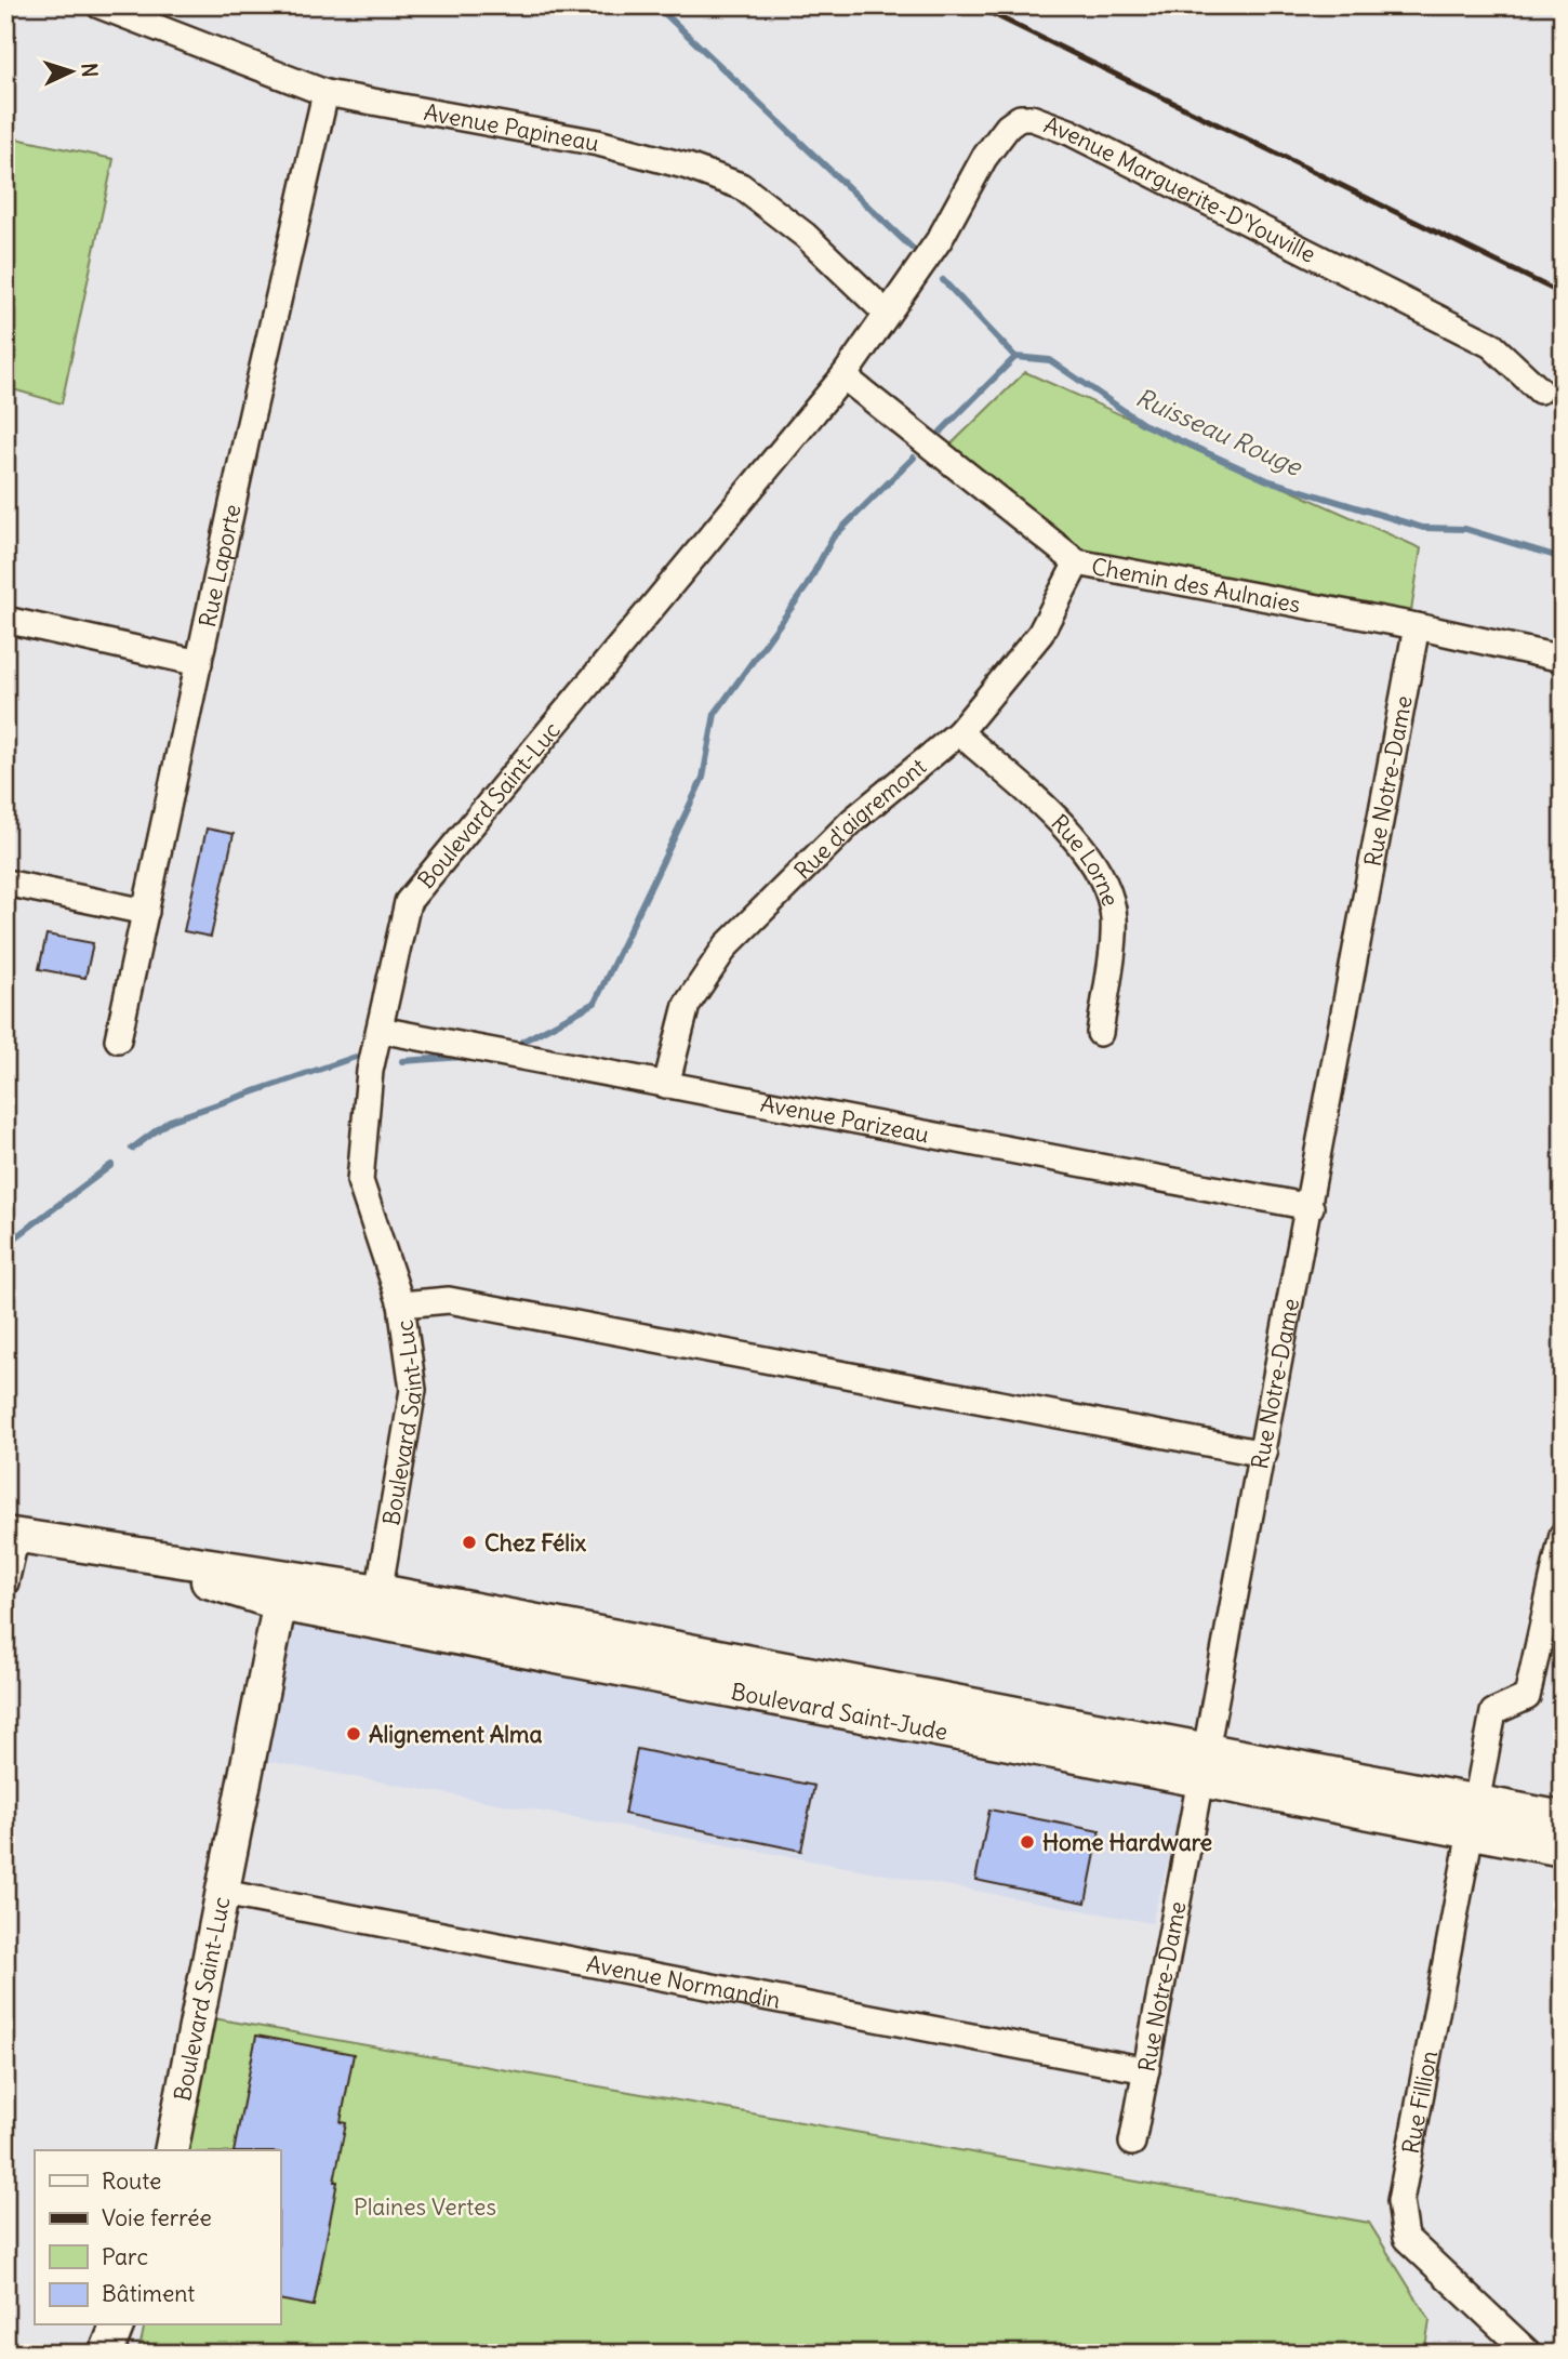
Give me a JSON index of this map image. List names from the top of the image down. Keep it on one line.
{"streets":{"street":["Avenue Papineau","Avenue Marguerite-D'Youville","Rue Laporte","Chemin des Aulnaies","Rue Notre-Dame","Boulevard Saint-Luc","Rue d'aigremont","Rue Lorne","Avenue Parizeau","Boulevard Saint-Jude","Avenue Normandin","Rue Fillion"]},"crossings":[["Avenue Papineau","Avenue Marguerite-D'Youville"],["Avenue Papineau","Rue Laporte"],["Avenue Papineau","Boulevard Saint-Luc"],["Avenue Marguerite-D'Youville","Boulevard Saint-Luc"],["Chemin des Aulnaies","Rue Notre-Dame"],["Chemin des Aulnaies","Boulevard Saint-Luc"],["Chemin des Aulnaies","Rue d'aigremont"],["Rue Notre-Dame","Avenue Parizeau"],["Rue Notre-Dame","Boulevard Saint-Jude"],["Rue Notre-Dame","Avenue Normandin"],["Boulevard Saint-Luc","Avenue Parizeau"],["Boulevard Saint-Luc","Boulevard Saint-Jude"],["Boulevard Saint-Luc","Avenue Normandin"],["Rue d'aigremont","Rue Lorne"],["Rue d'aigremont","Avenue Parizeau"],["Boulevard Saint-Jude","Rue Fillion"]],"water":["Ruisseau Rouge"],"parks":["Plaines Vertes"],"places":["Chez Félix","Alignement Alma","Home Hardware"],"legend":["Route","Voie ferrée","Parc","Bâtiment"],"north":"right"}
